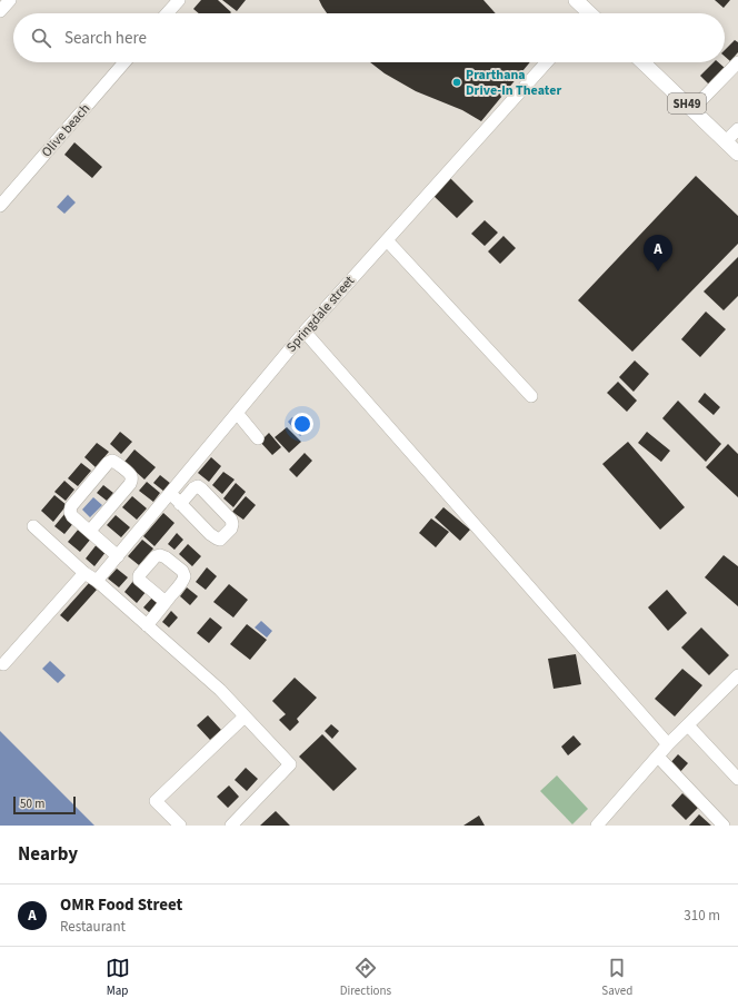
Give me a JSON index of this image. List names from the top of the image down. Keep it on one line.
{"streets":{"main road":["SH49"],"street":["Olive beach","Springdale street"]},"places":["Prarthana Drive-In Theater"],"scale_bar":"50 m","page":{"search":"Search here","pins":"A","scale":"50 m","heading":"Nearby","list":[{"mark":"A","name":"OMR Food Street","note":"Restaurant","value":"310 m"}],"nav":["Map","Directions","Saved"]}}
